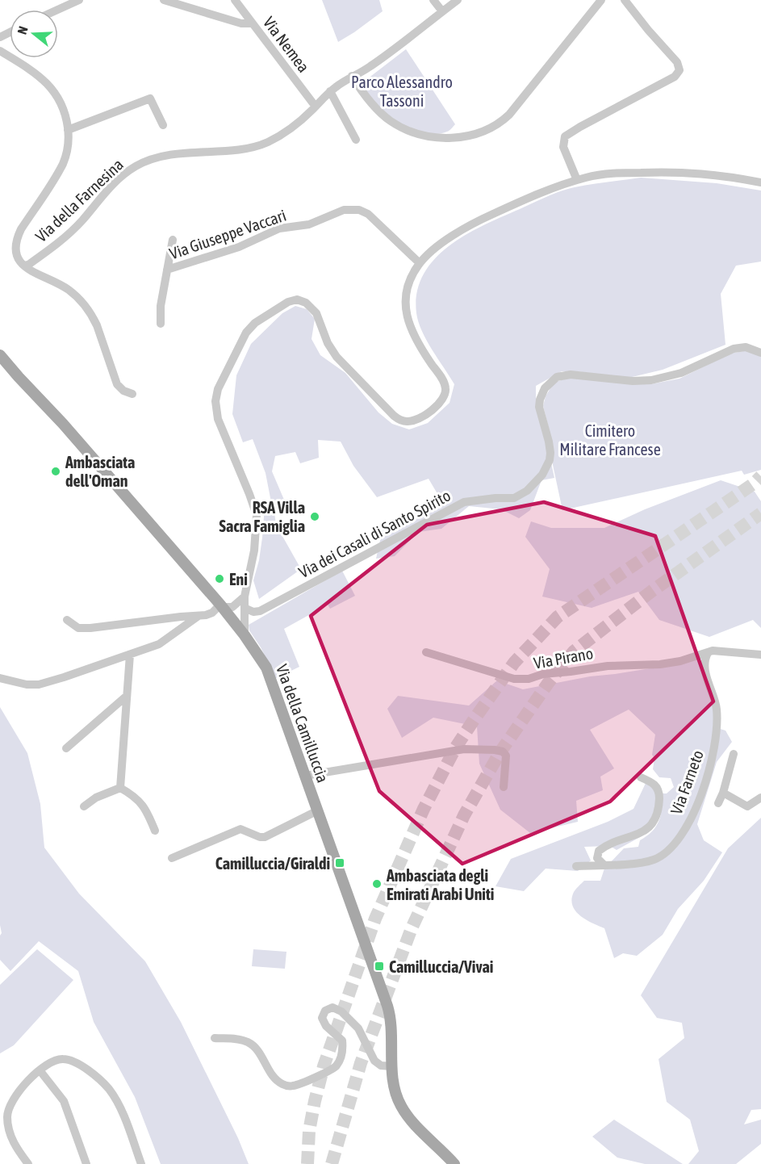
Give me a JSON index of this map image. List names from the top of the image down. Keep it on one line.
{"streets":{"main road":["Via della Camilluccia"],"street":["Via Nemea","Via della Farnesina","Via Giuseppe Vaccari","Via dei Casali di Santo Spirito","Via Pirano","Via Farneto"]},"crossings":[["Via Nemea","Via della Farnesina"],["Via Pirano","Via Farneto"]],"parks":["Parco Alessandro Tassoni","Cimitero Militare Francese"],"places":{"other":["Ambasciata dell'Oman","RSA Villa Sacra Famiglia","Eni","Ambasciata degli Emirati Arabi Uniti"],"transit":["Camilluccia/Giraldi","Camilluccia/Vivai"]},"north":"left"}
